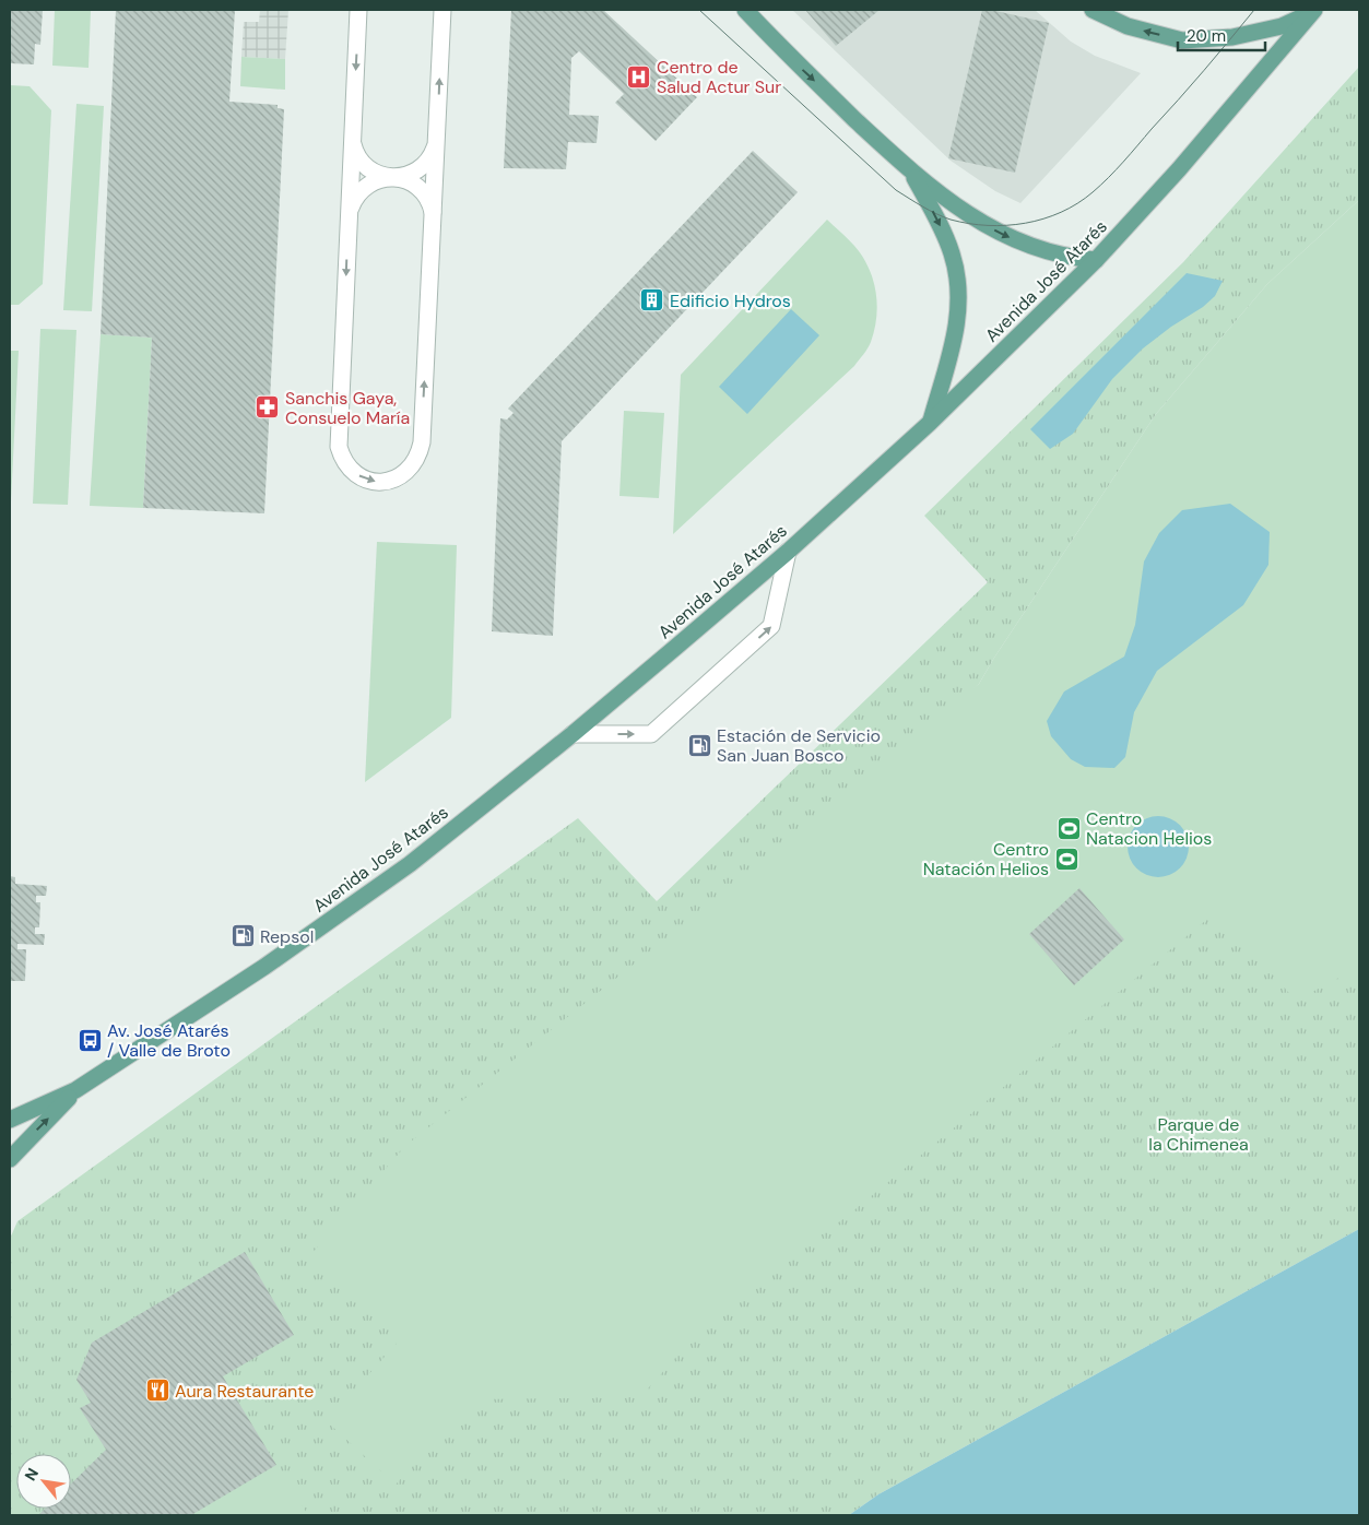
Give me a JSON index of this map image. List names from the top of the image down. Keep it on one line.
{"streets":{"main road":["Avenida José Atarés"]},"parks":["Parque de la Chimenea"],"places":{"hospital":["Centro de Salud Actur Sur"],"building":["Edificio Hydros"],"pharmacy":["Sanchis Gaya, Consuelo María"],"fuel station":["Estación de Servicio San Juan Bosco","Repsol"],"sports":["Centro Natacion Helios","Centro Natación Helios"],"bus stop":["Av. José Atarés / Valle de Broto"],"restaurant":["Aura Restaurante"]},"scale_bar":"20 m","north":"top left"}
